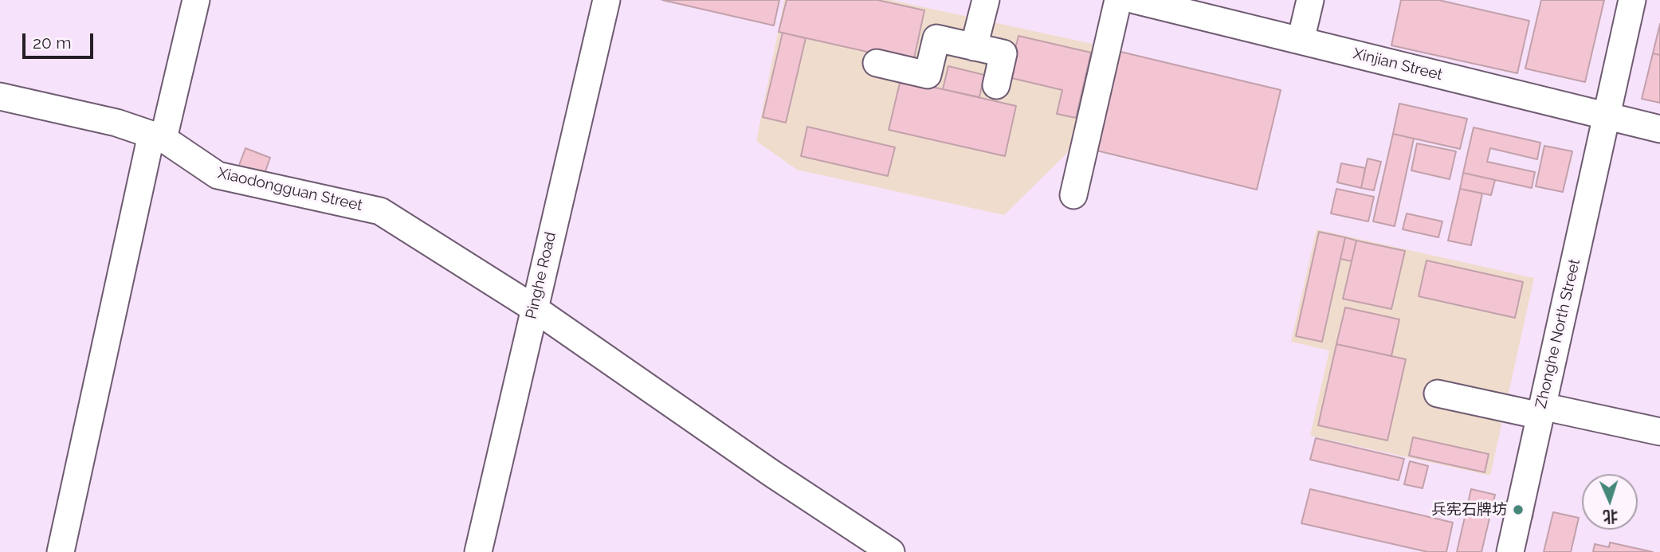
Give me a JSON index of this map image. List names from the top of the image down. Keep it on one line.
{"streets":{"street":["Xinjian Street","Xiaodongguan Street","Pinghe Road","Zhonghe North Street"]},"crossings":[["Xinjian Street","Zhonghe North Street"],["Xiaodongguan Street","Pinghe Road"]],"places":["兵宪石牌坊"],"scale_bar":"20 m","north":"bottom"}
